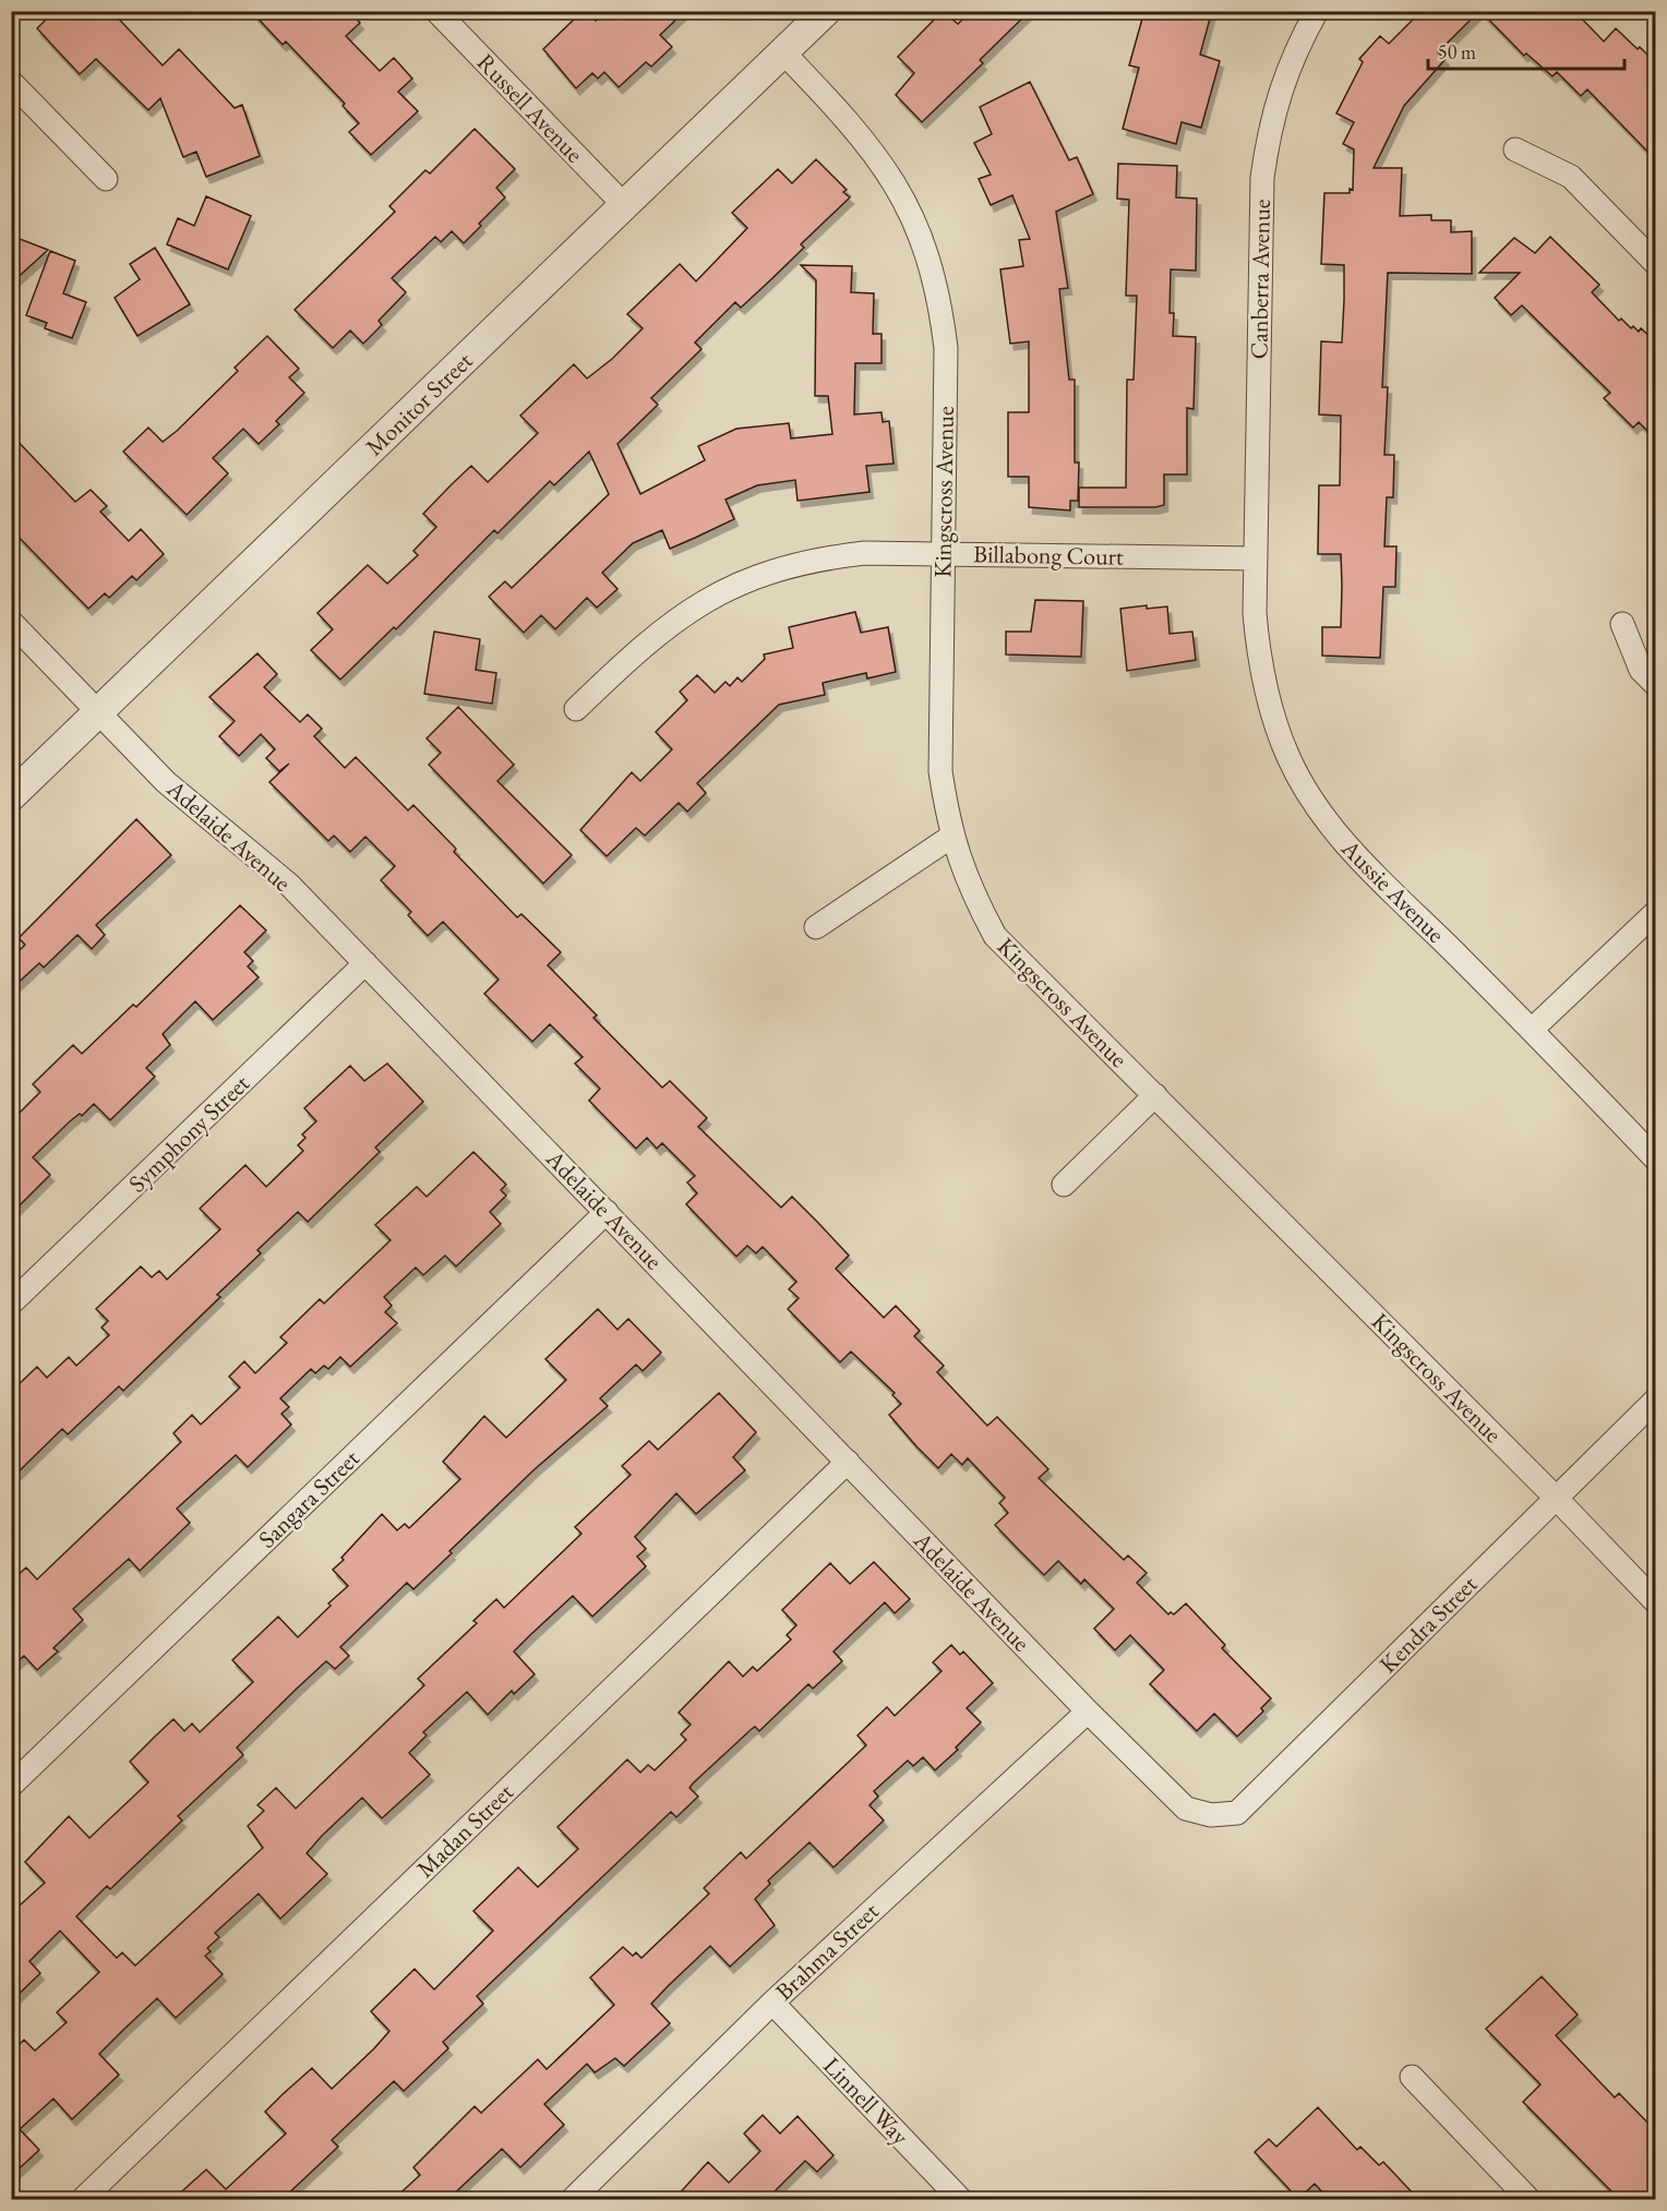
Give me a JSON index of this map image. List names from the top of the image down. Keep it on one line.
{"streets":{"street":["Russell Avenue","Canberra Avenue","Monitor Street","Kingscross Avenue","Billabong Court","Adelaide Avenue","Aussie Avenue","Symphony Street","Sangara Street","Kendra Street","Madan Street","Brahma Street","Linnell Way"]},"crossings":[["Russell Avenue","Monitor Street"],["Canberra Avenue","Billabong Court"],["Canberra Avenue","Aussie Avenue"],["Monitor Street","Kingscross Avenue"],["Monitor Street","Adelaide Avenue"],["Kingscross Avenue","Billabong Court"],["Kingscross Avenue","Kendra Street"],["Billabong Court","Aussie Avenue"],["Adelaide Avenue","Symphony Street"],["Adelaide Avenue","Sangara Street"],["Adelaide Avenue","Kendra Street"],["Adelaide Avenue","Madan Street"],["Adelaide Avenue","Brahma Street"],["Brahma Street","Linnell Way"]],"scale_bar":"50 m"}
